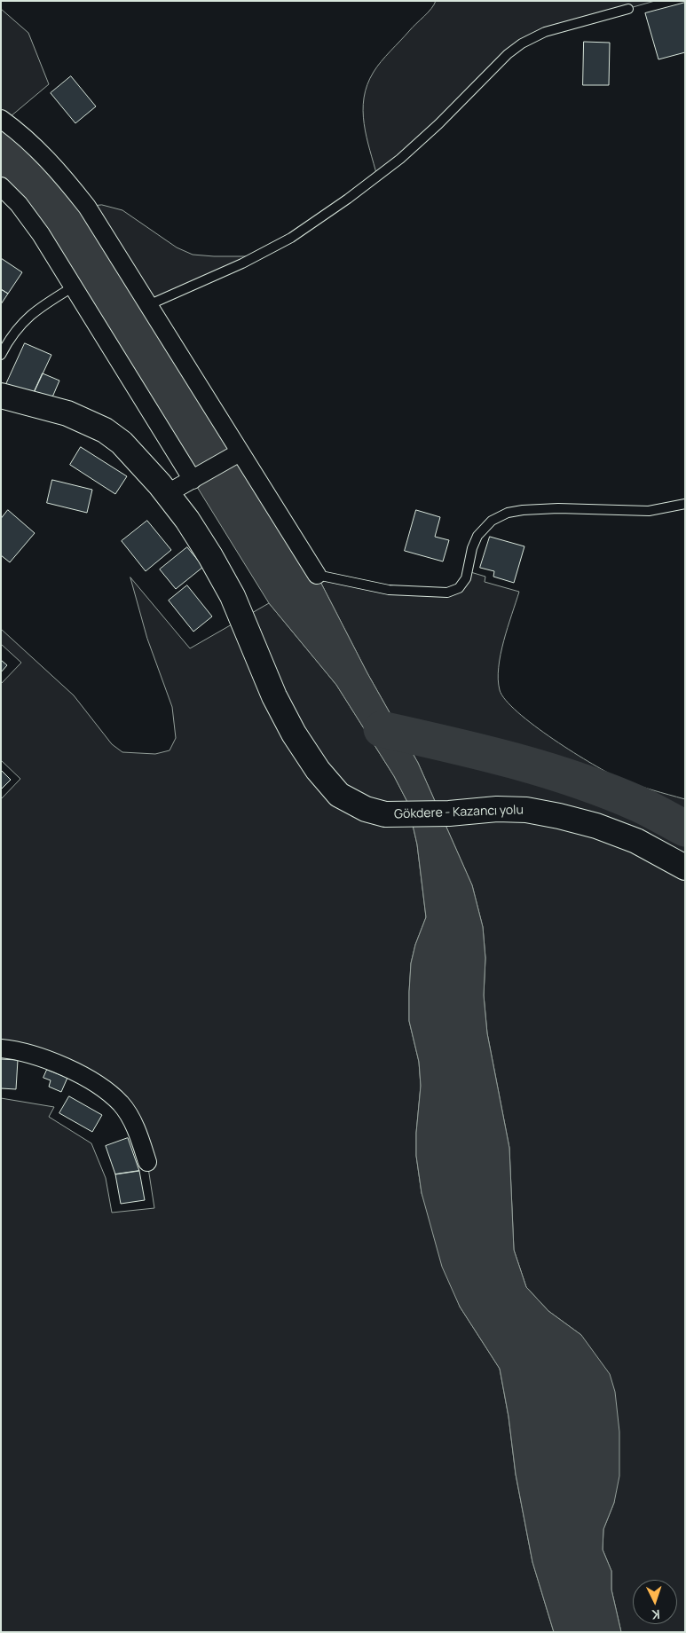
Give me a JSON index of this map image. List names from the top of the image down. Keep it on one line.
{"streets":{"street":["Gökdere - Kazancı yolu"]},"north":"bottom"}
